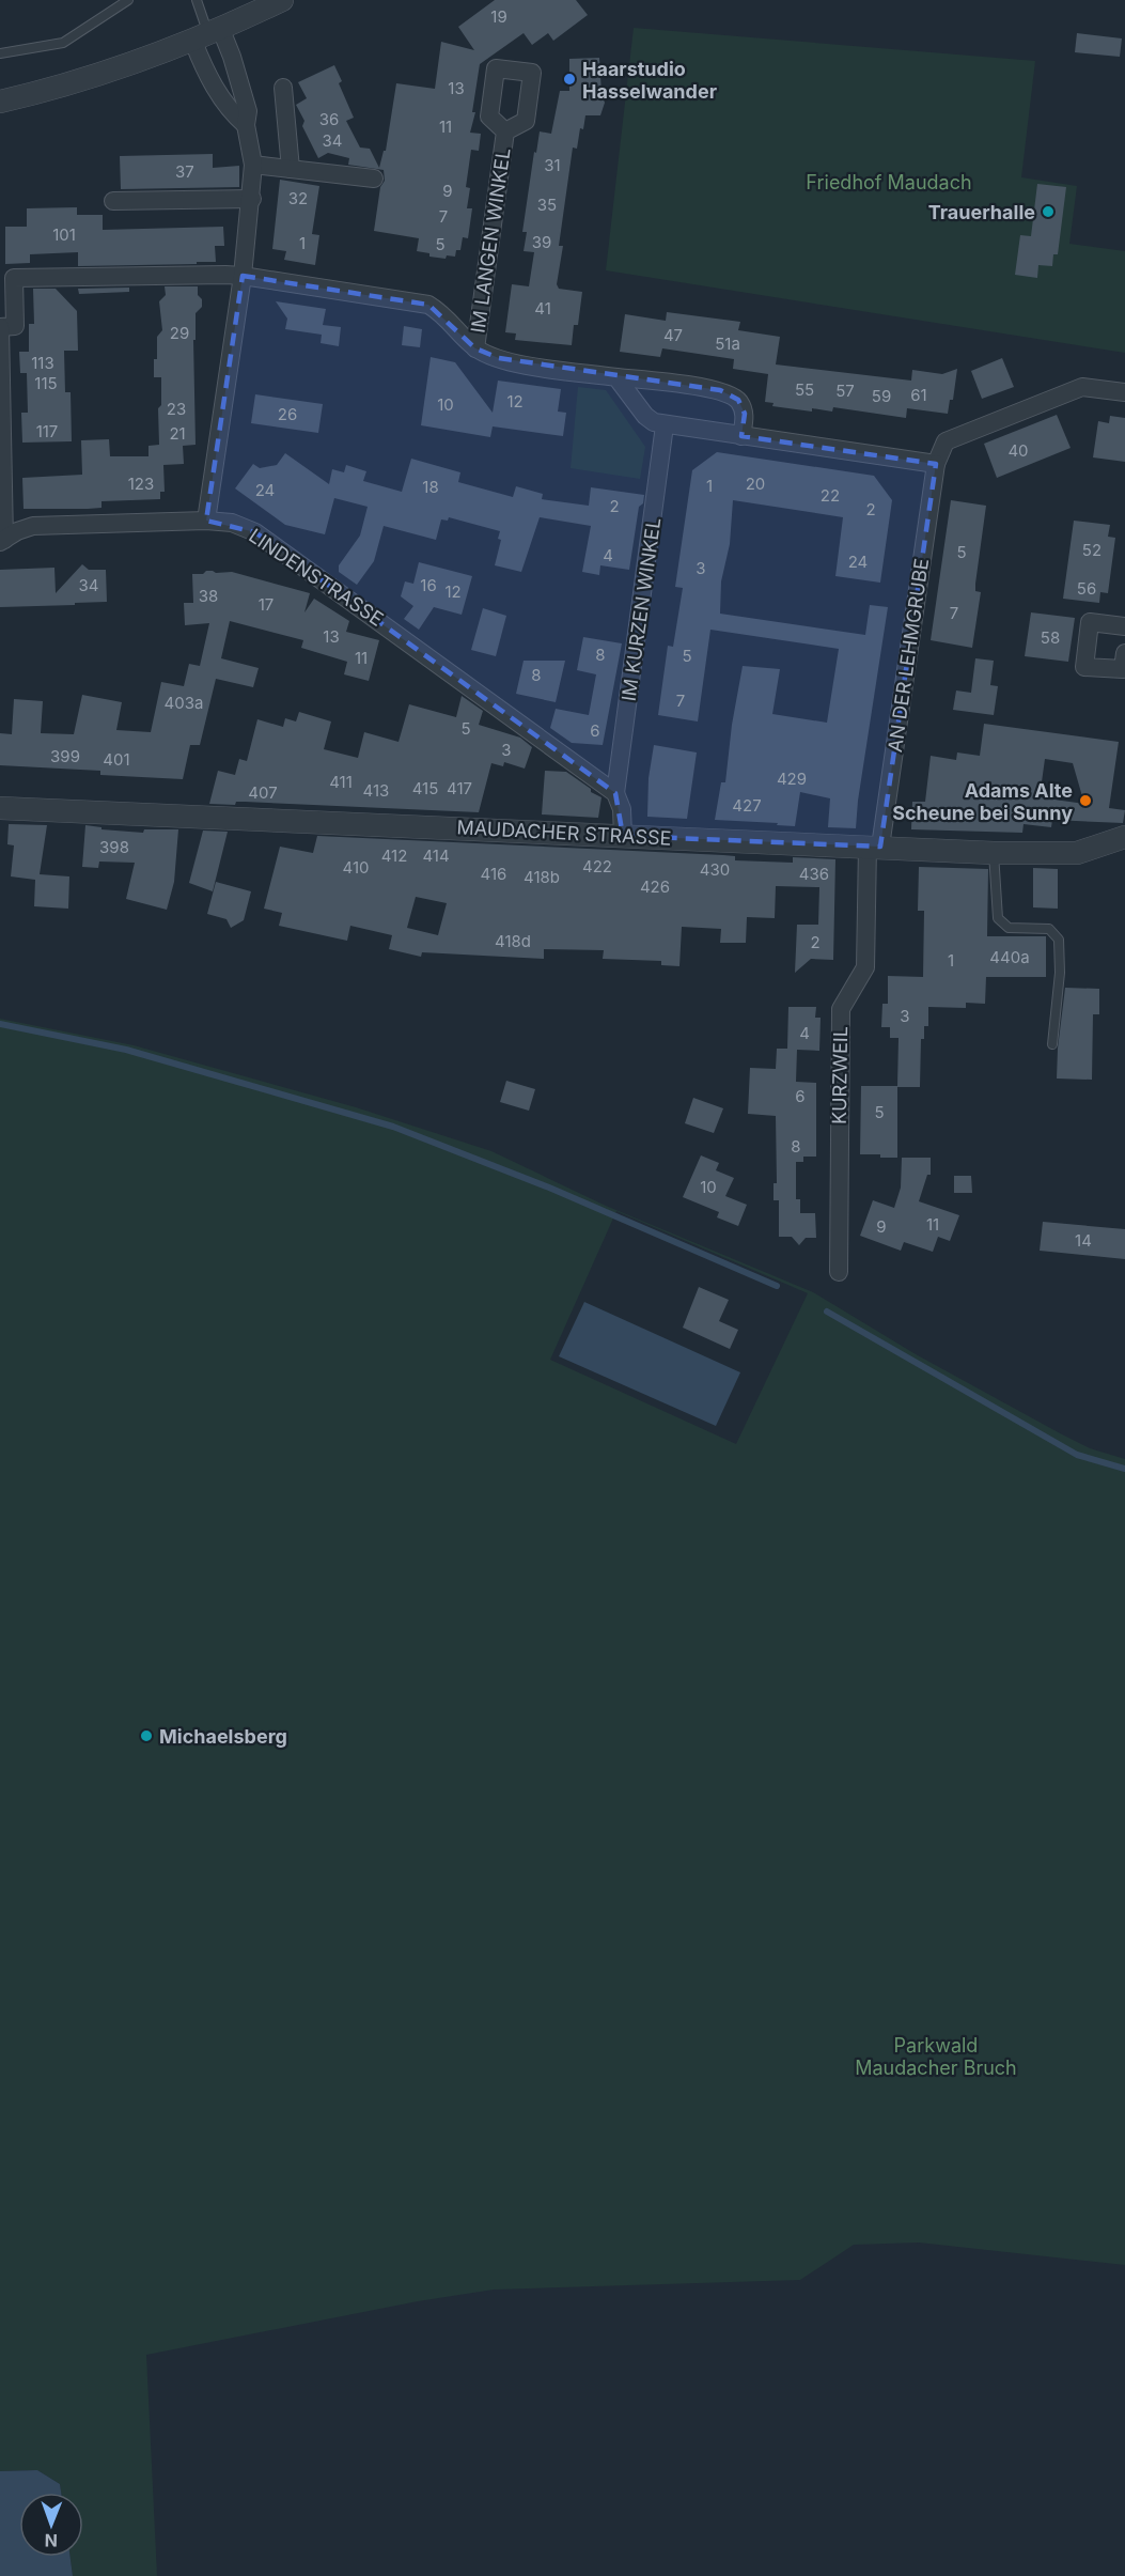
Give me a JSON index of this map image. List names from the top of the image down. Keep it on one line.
{"streets":{"street":["IM LANGEN WINKEL","LINDENSTRASSE","IM KURZEN WINKEL","AN DER LEHMGRUBE","MAUDACHER STRASSE","KURZWEIL"]},"crossings":[["LINDENSTRASSE","IM KURZEN WINKEL"],["AN DER LEHMGRUBE","MAUDACHER STRASSE"],["AN DER LEHMGRUBE","KURZWEIL"],["MAUDACHER STRASSE","KURZWEIL"]],"parks":["Friedhof Maudach","Parkwald Maudacher Bruch"],"places":["Haarstudio Hasselwander","Trauerhalle","Adams Alte Scheune bei Sunny","Michaelsberg"],"house_numbers":["19","13","36","11","34","31","37","9","32","35","7","101","39","1","5","41","29","47","51a","113","115","55","57","61","59","12","10","23","26","117","21","40","123","20","1","18","24","22","2","2","52","5","4","24","3","34","16","56","12","38","17","7","13","58","8","5","11","8","7","403a","5","6","3","399","401","429","411","415","417","413","407","427","398","412","414","422","410","430","416","436","418b","426","418d","2","440a","1","3","4","6","5","8","10","11","9","14"],"north":"bottom"}
